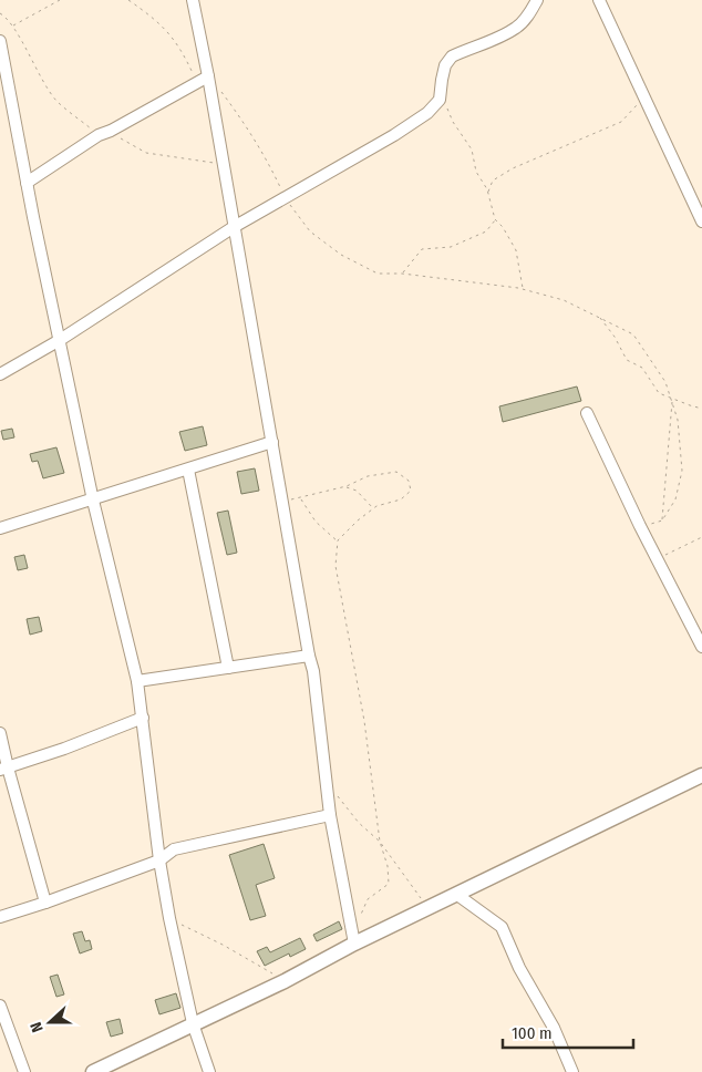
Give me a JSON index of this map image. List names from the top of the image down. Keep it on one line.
{"scale_bar":"100 m","north":"left"}
